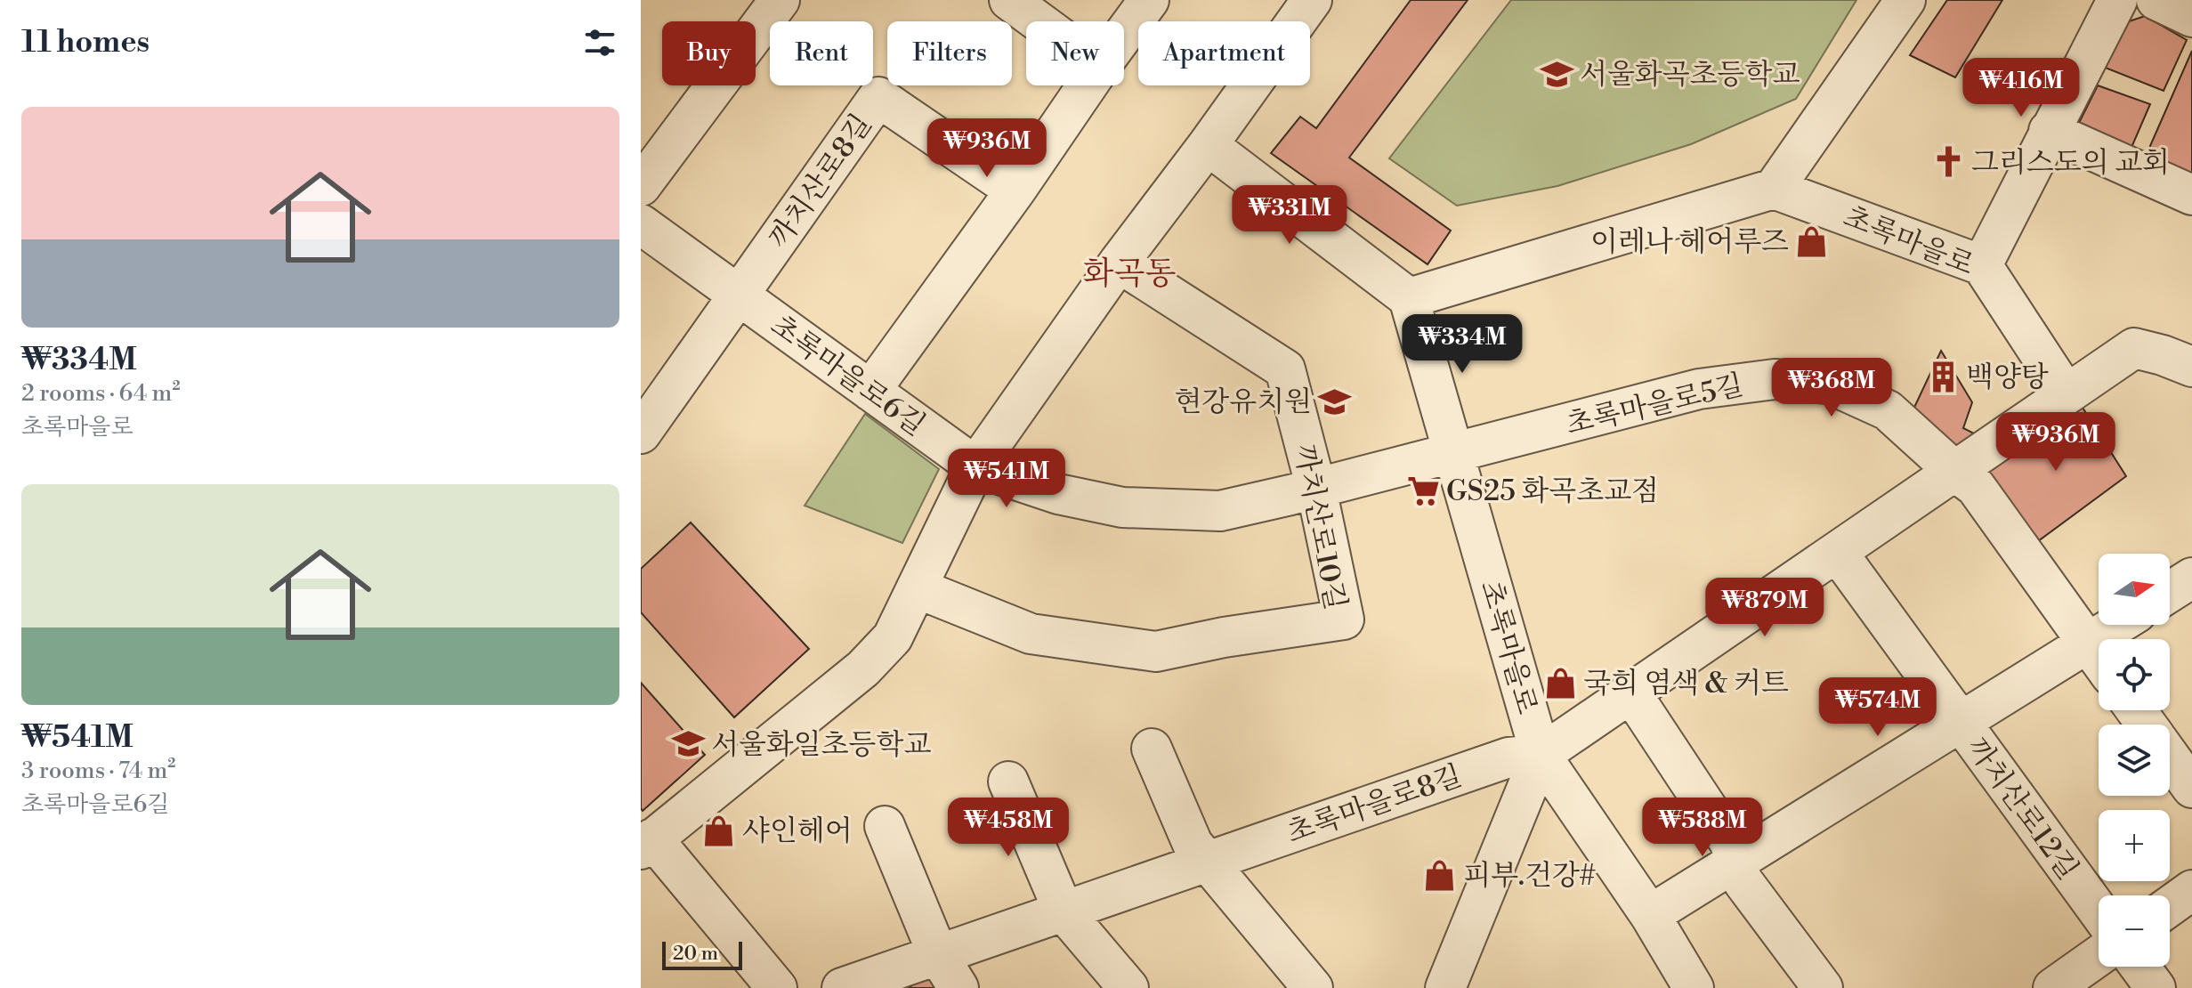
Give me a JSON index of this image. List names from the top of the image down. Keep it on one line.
{"streets":{"street":["까치산로8길","초록마을로","초록마을로6길","초록마을로5길","까치산로10길","초록마을로8길","까치산로12길"]},"crossings":[["까치산로8길","초록마을로6길"],["초록마을로","초록마을로6길"],["초록마을로","초록마을로5길"],["초록마을로","초록마을로8길"],["초록마을로","까치산로12길"],["초록마을로6길","초록마을로5길"],["초록마을로6길","까치산로10길"],["초록마을로5길","까치산로12길"]],"districts":["화곡동"],"places":{"school or university":["서울화곡초등학교","현강유치원","서울화일초등학교"],"church":["그리스도의 교회"],"shop":["이레나 헤어루즈","국희 염색 & 커트","샤인헤어","피부.건강#"],"building":["백양탕"],"supermarket":["GS25 화곡초교점"]},"scale_bar":"20 m","north":"right","page":{"heading":"11 homes","chip":["Buy","Rent","Filters","New","Apartment"],"price":["₩416M","₩936M","₩331M","₩334M","₩368M","₩936M","₩541M","₩879M","₩574M","₩458M","₩588M"],"list":[{"name":"₩334M","note":"2 rooms · 64 m² · 초록마을로"},{"name":"₩541M","note":"3 rooms · 74 m² · 초록마을로6길"}],"map_buttons":["+","−"],"scale":"20 m"}}
